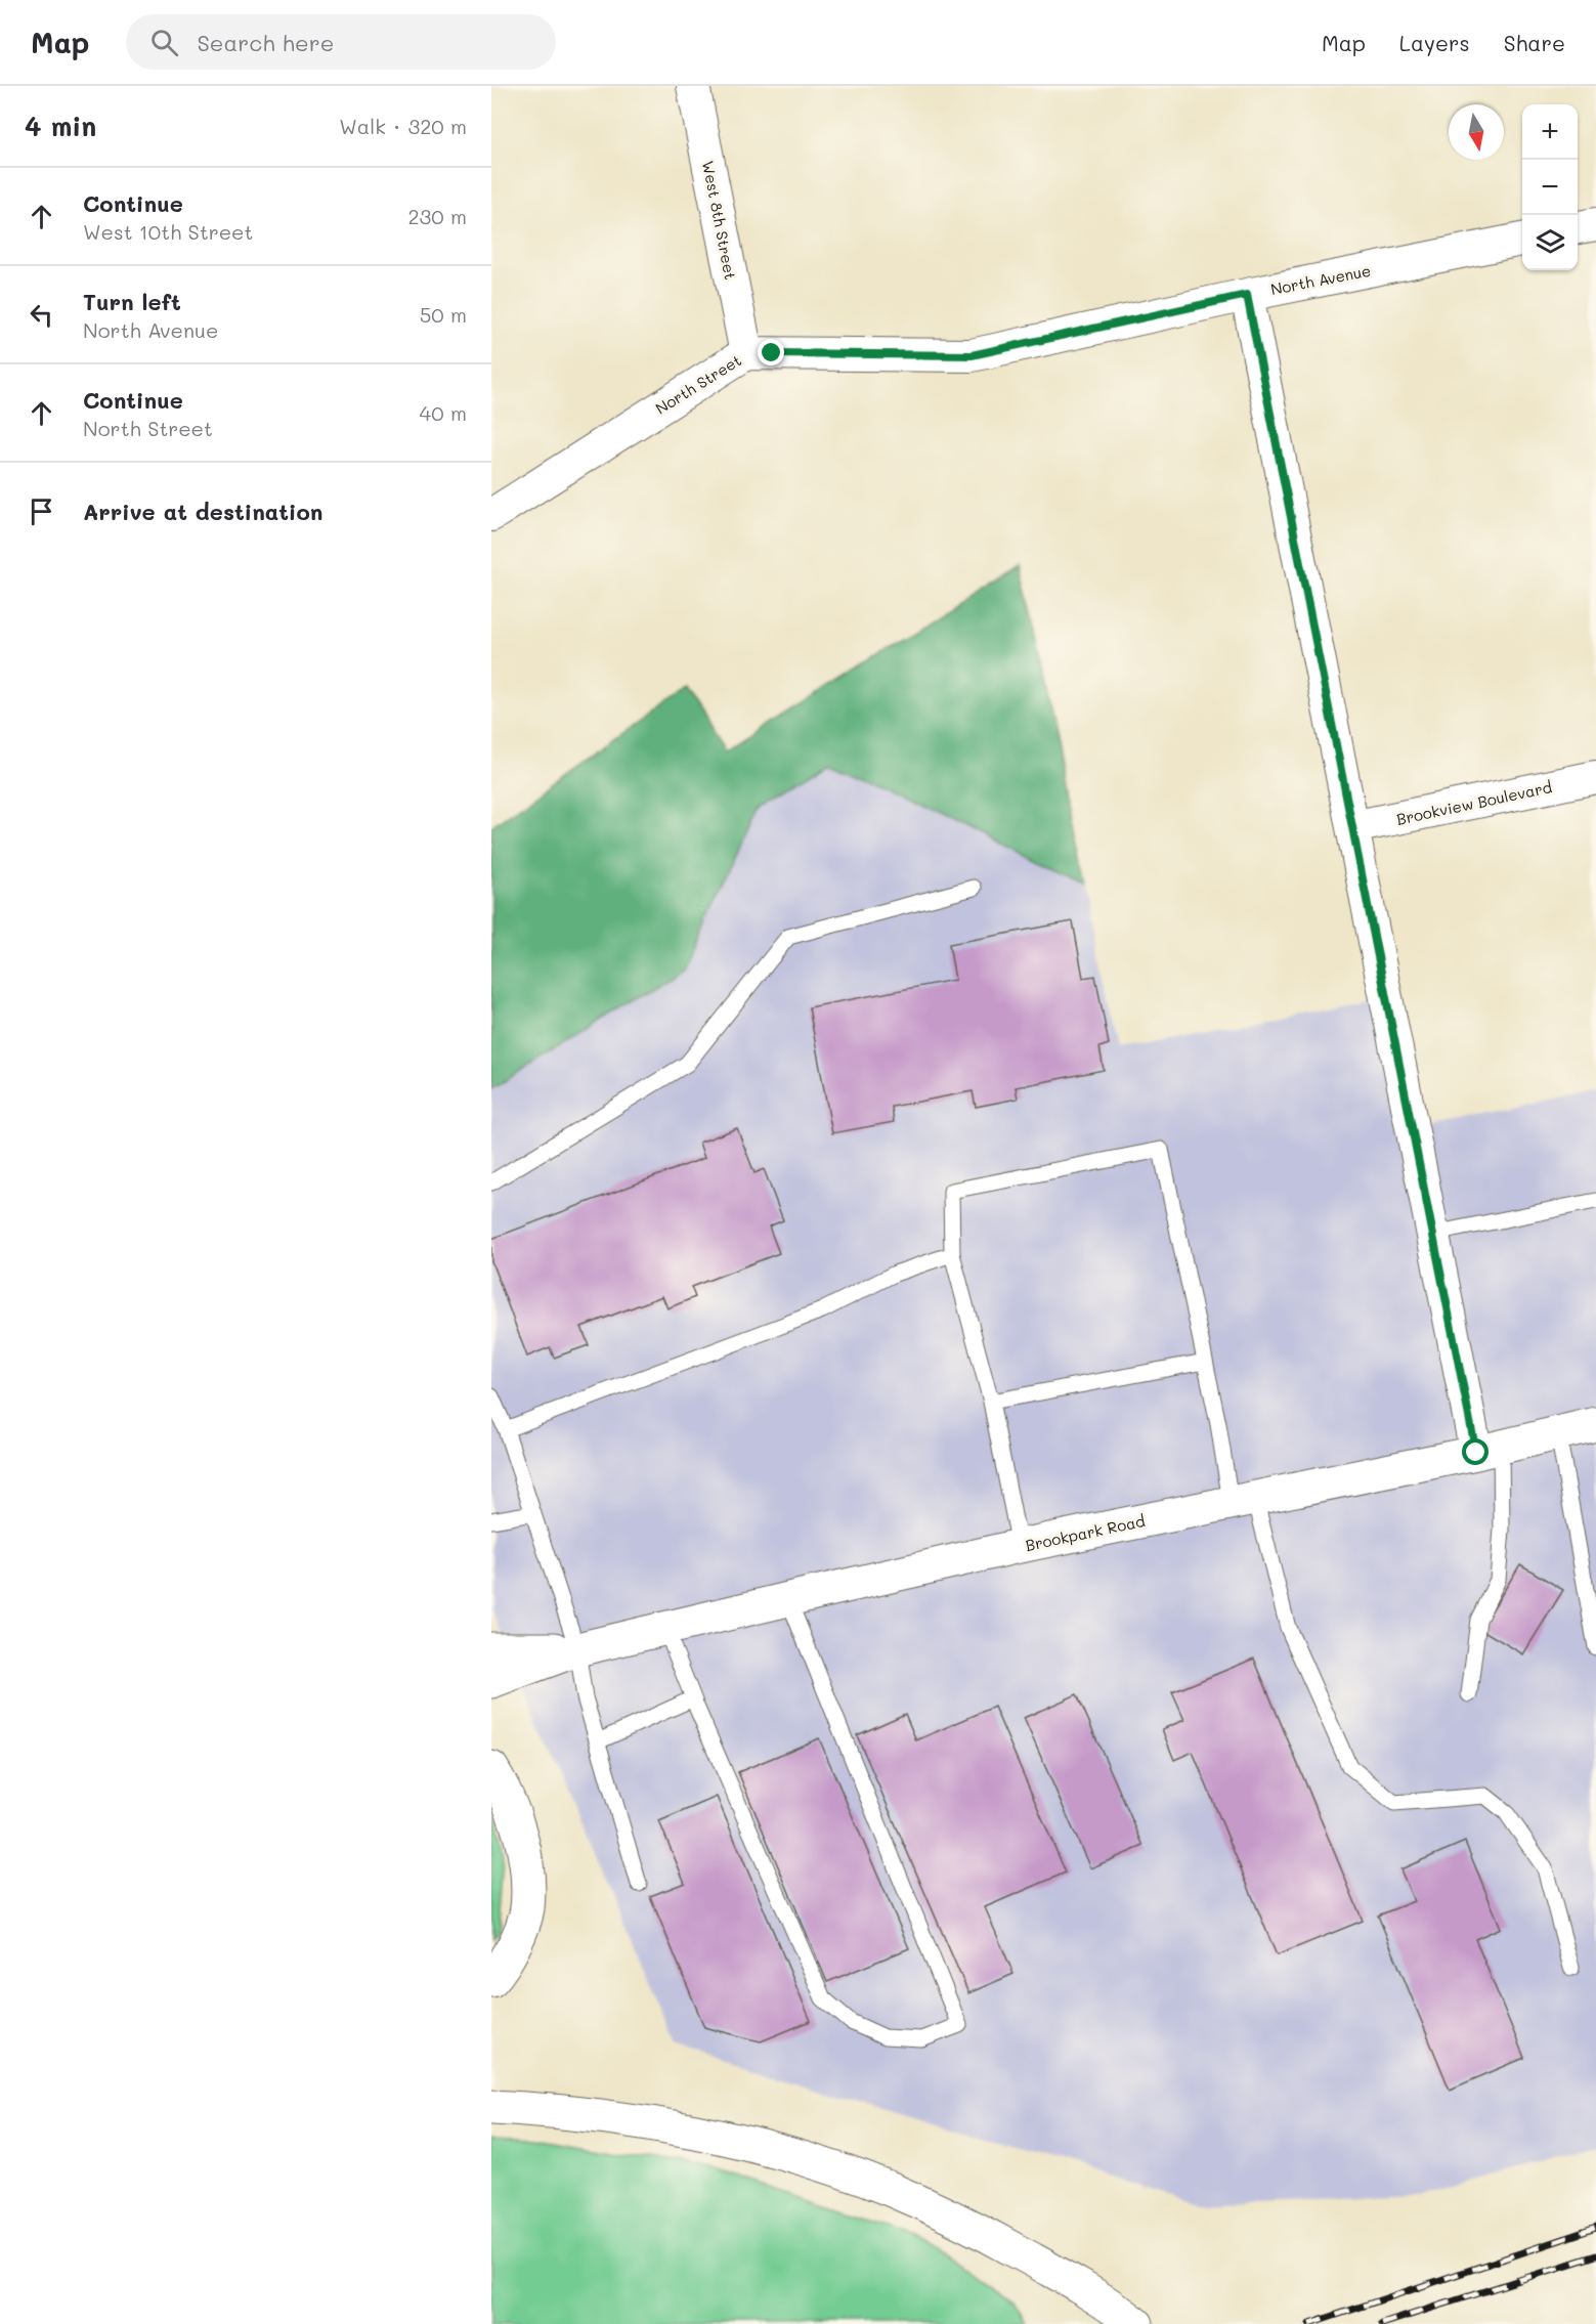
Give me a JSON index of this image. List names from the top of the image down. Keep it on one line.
{"streets":{"main road":["Brookpark Road"],"street":["West 8th Street","North Avenue","North Street","Brookview Boulevard"]},"crossings":[["West 8th Street","North Street"],["North Avenue","North Street"]],"north":"bottom","page":{"header":"Map","search":"Search here","nav":["Map","Layers","Share"],"heading":["4 min","Walk · 320 m"],"map_buttons":["+","−"],"list":[["Continue","West 10th Street","230 m"],["Turn left","North Avenue","50 m"],["Continue","North Street","40 m"],"Arrive at destination"]}}
